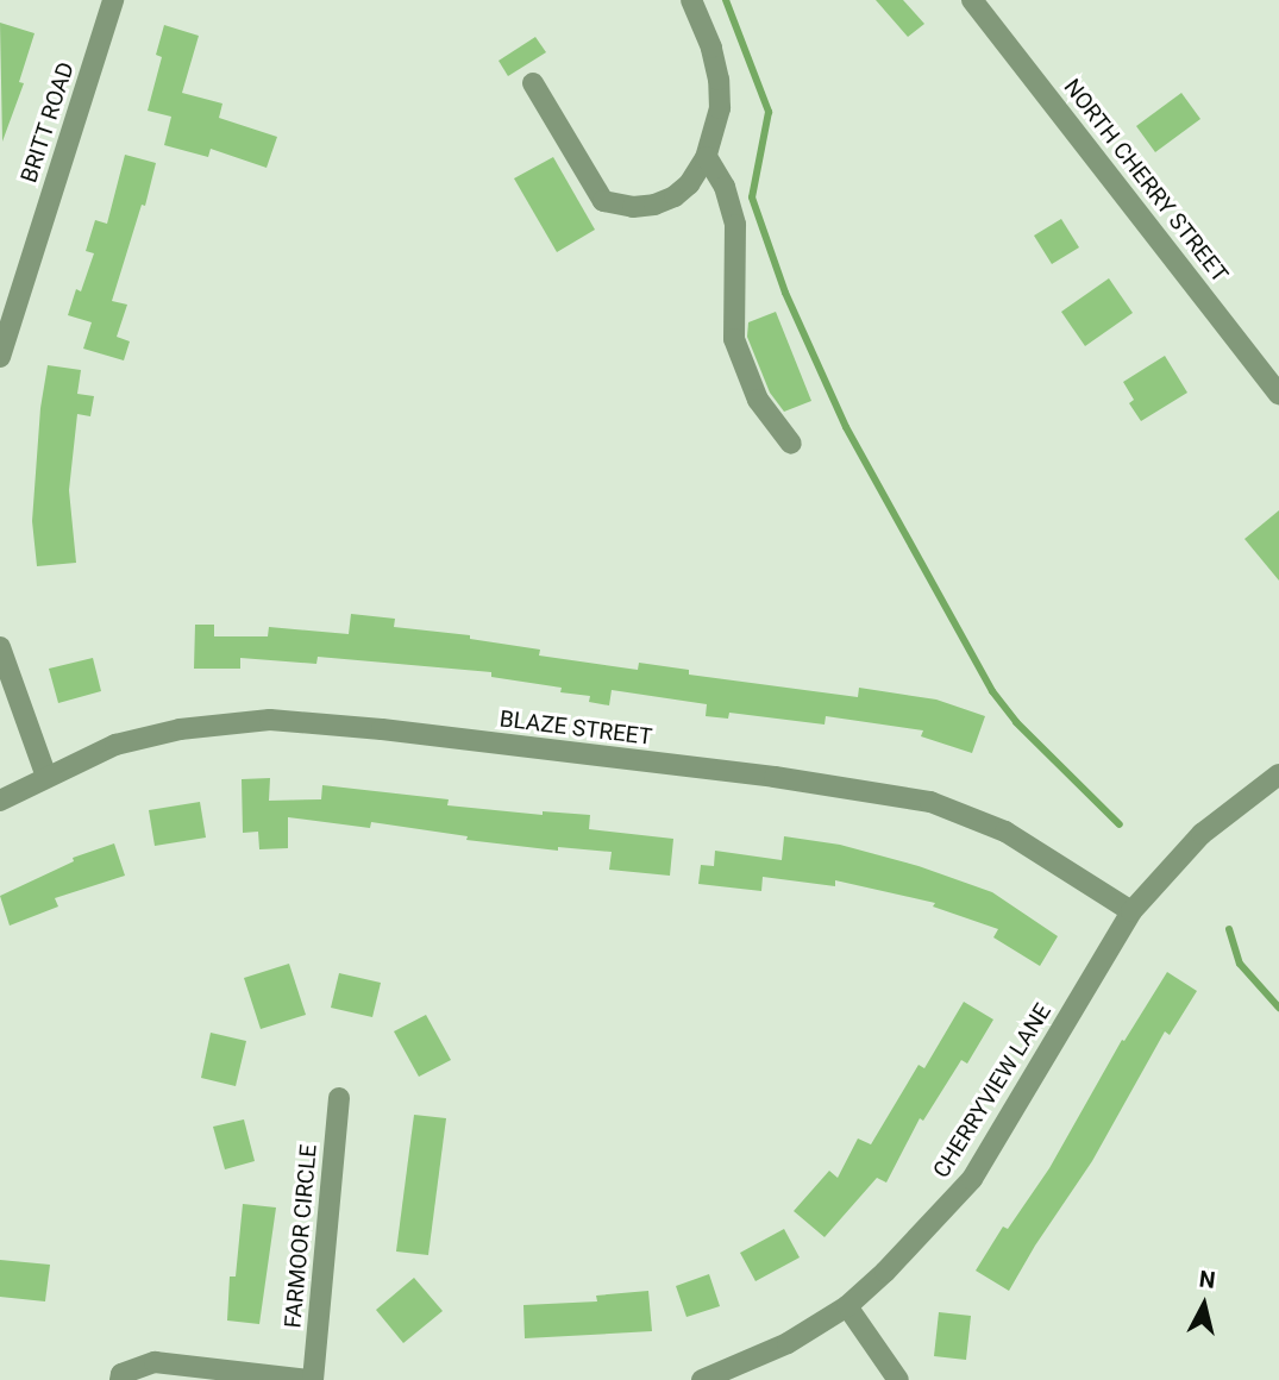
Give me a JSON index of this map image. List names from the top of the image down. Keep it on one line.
{"streets":{"street":["BRITT ROAD","NORTH CHERRY STREET","BLAZE STREET","CHERRYVIEW LANE","FARMOOR CIRCLE"]},"crossings":[["BLAZE STREET","CHERRYVIEW LANE"]],"north":"top"}
